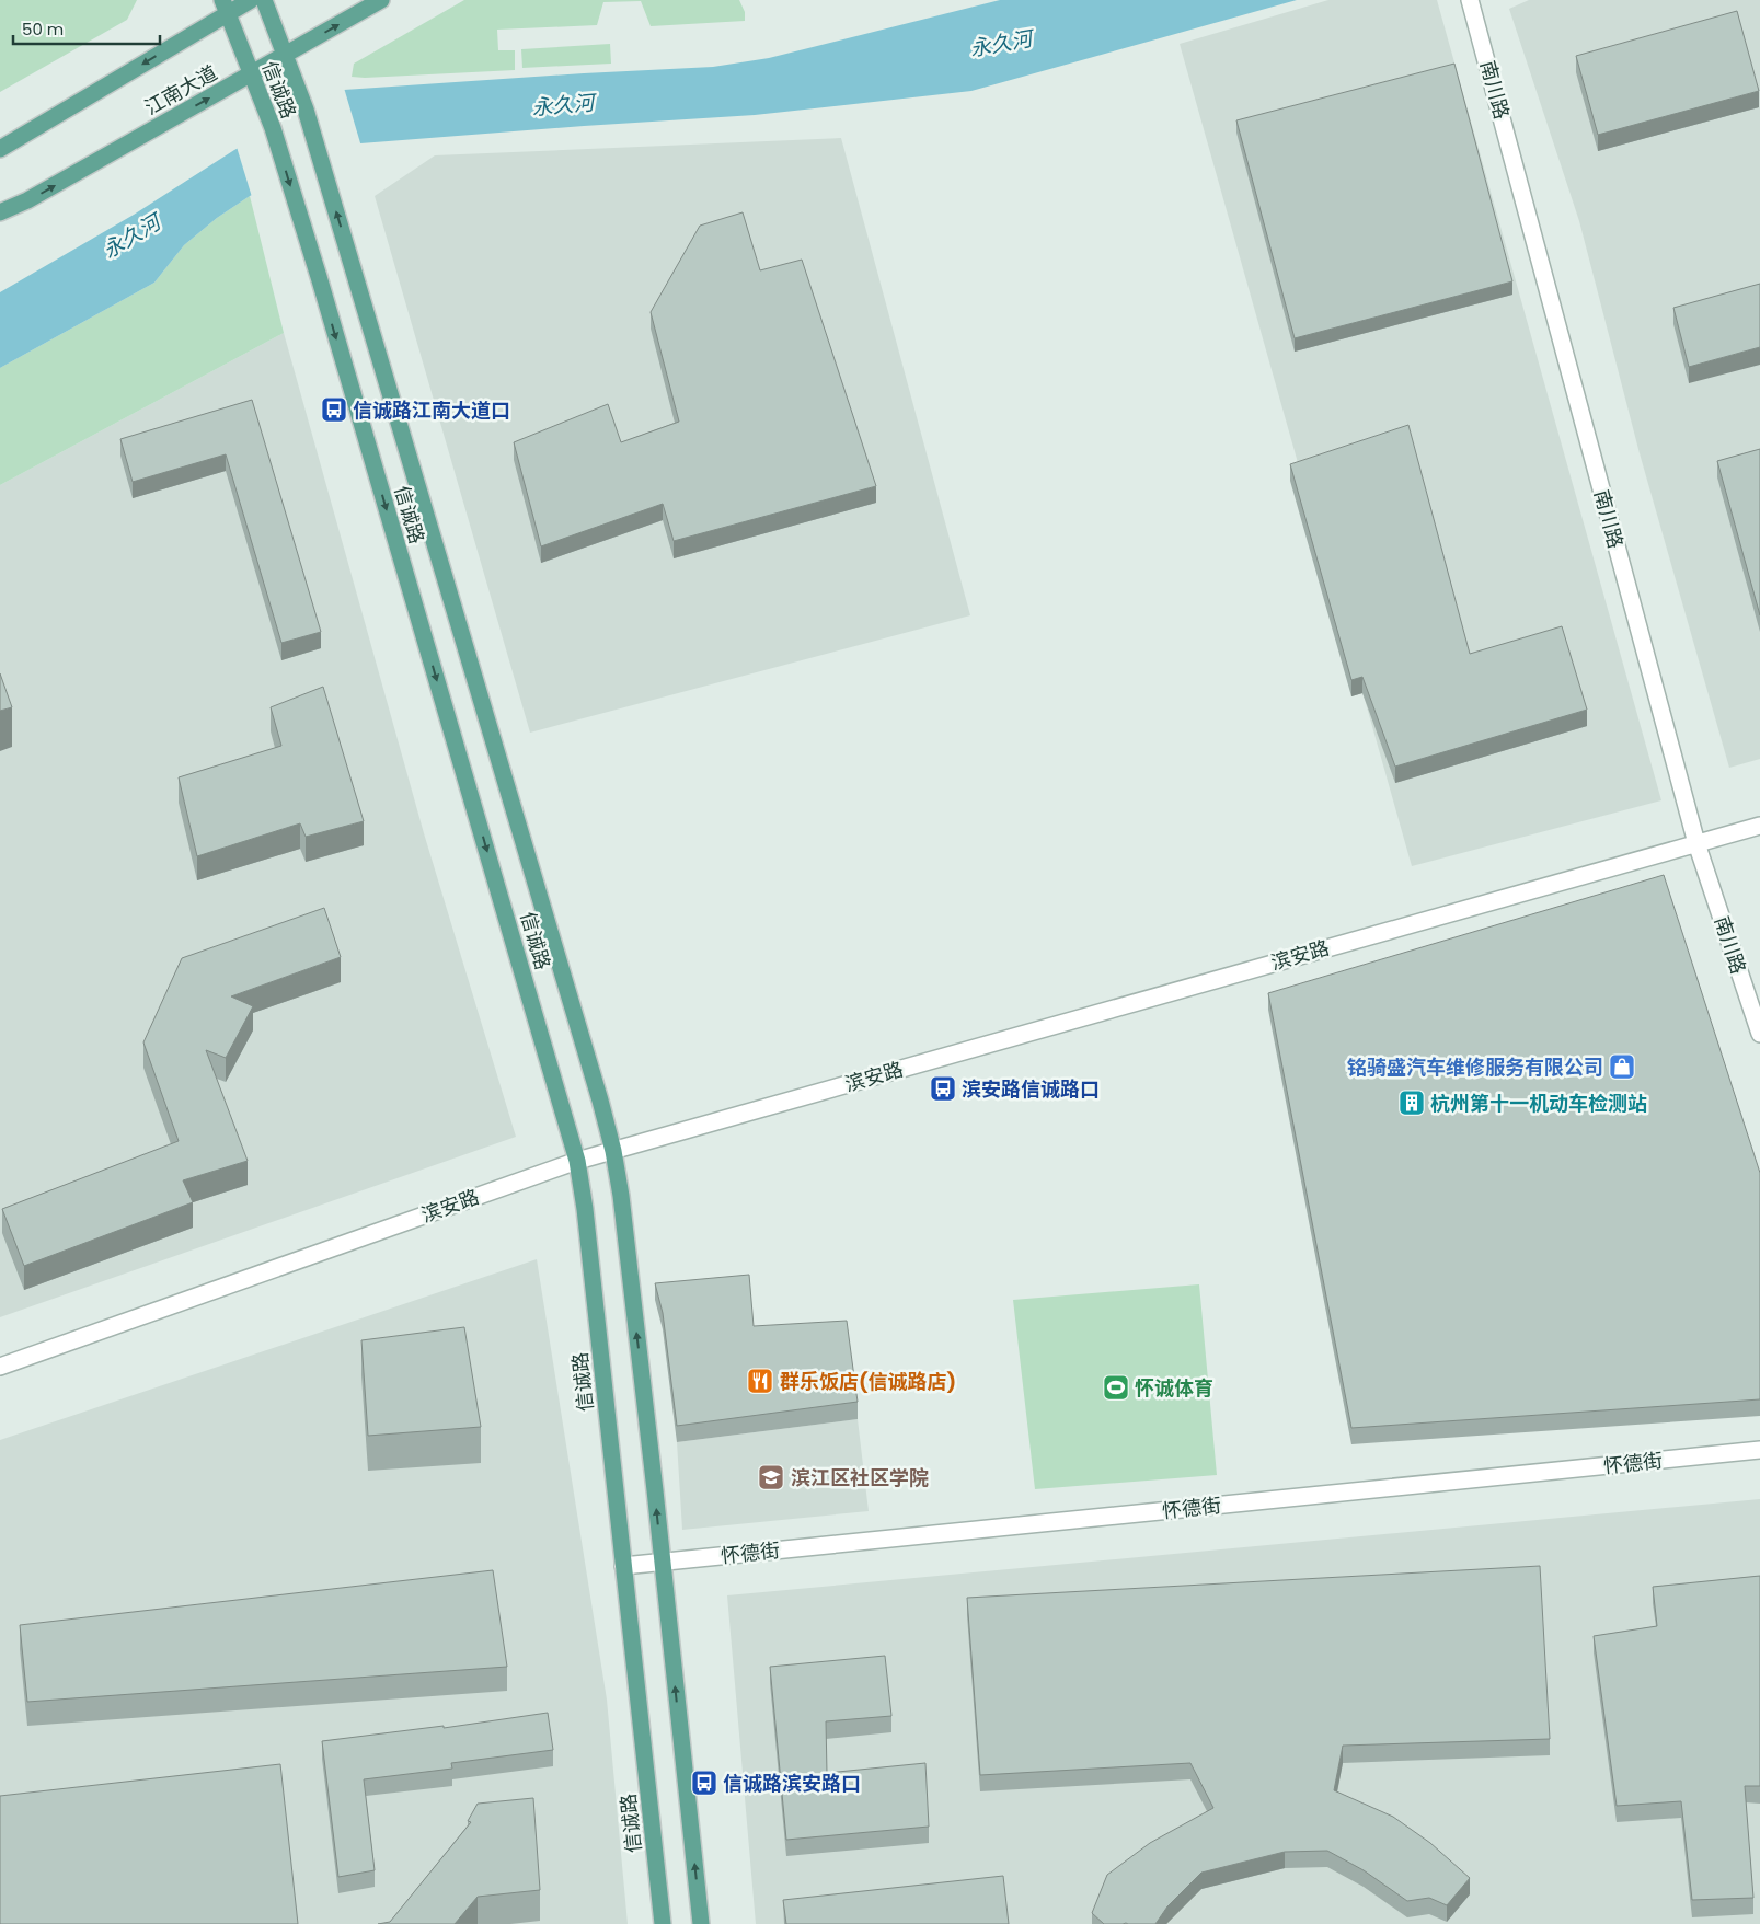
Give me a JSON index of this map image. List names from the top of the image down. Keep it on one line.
{"streets":{"main road":["江南大道","信诚路"],"street":["南川路","滨安路","怀德街"]},"crossings":[["江南大道","信诚路"],["信诚路","滨安路"],["信诚路","怀德街"],["南川路","滨安路"]],"water":["永久河"],"places":{"bus stop":["信诚路江南大道口","滨安路信诚路口","信诚路滨安路口"],"shop":["铭骑盛汽车维修服务有限公司"],"building":["杭州第十一机动车检测站"],"restaurant":["群乐饭店(信诚路店)"],"sports":["怀诚体育"],"school or university":["滨江区社区学院"]},"scale_bar":"50 m"}
